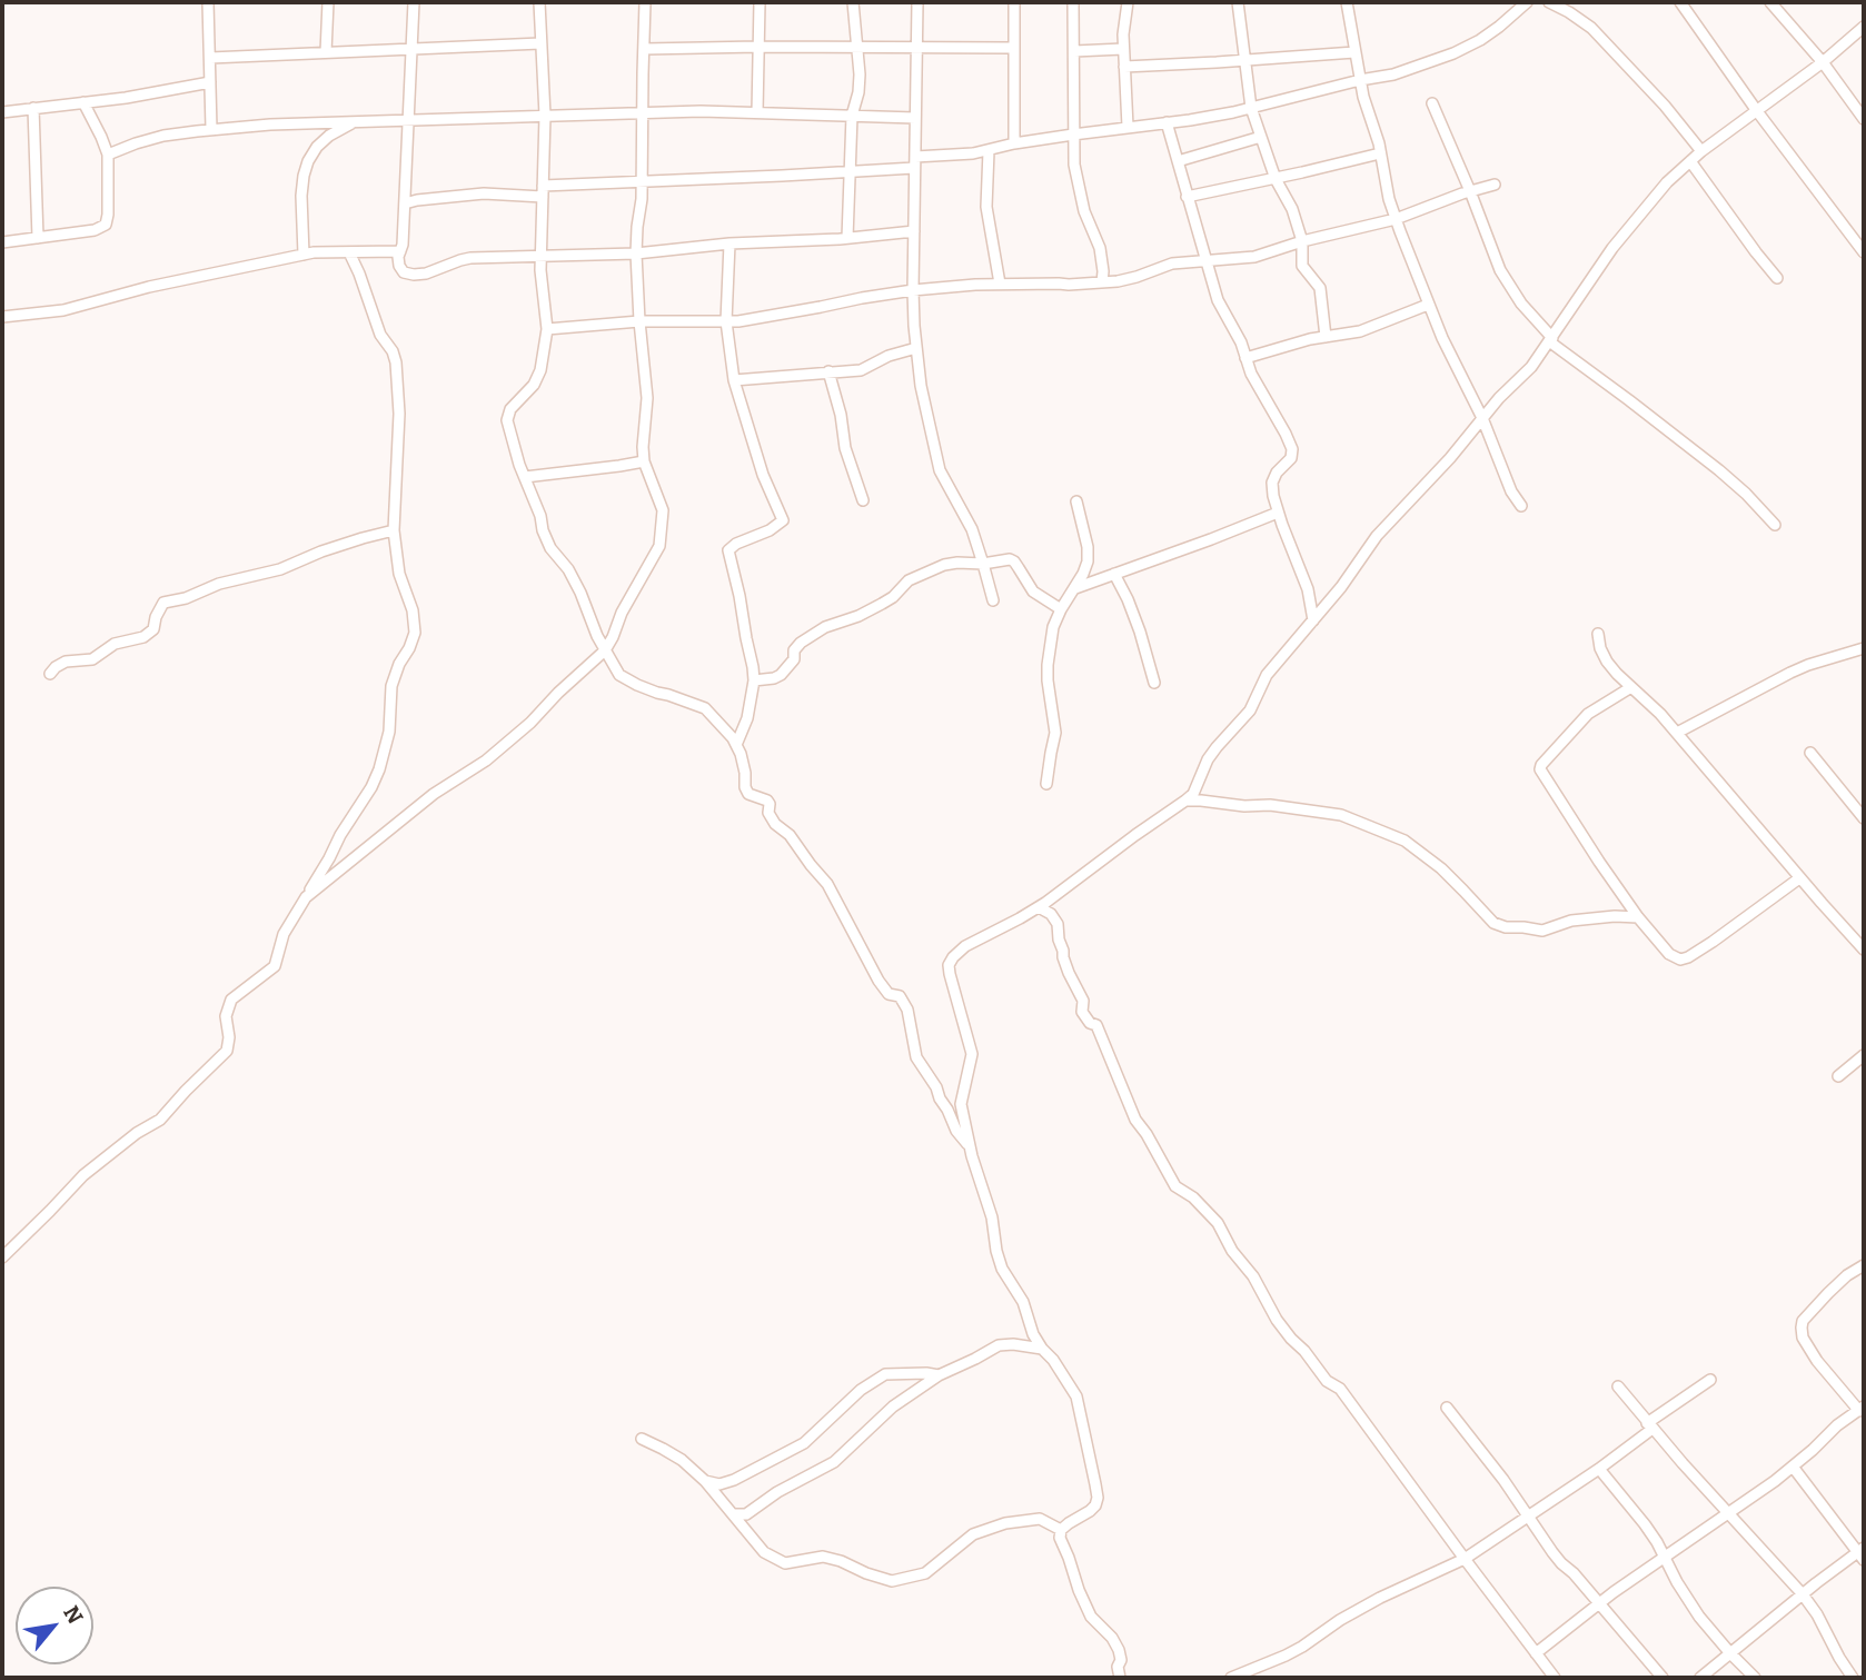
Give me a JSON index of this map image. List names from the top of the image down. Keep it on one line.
{"north":"top right"}
